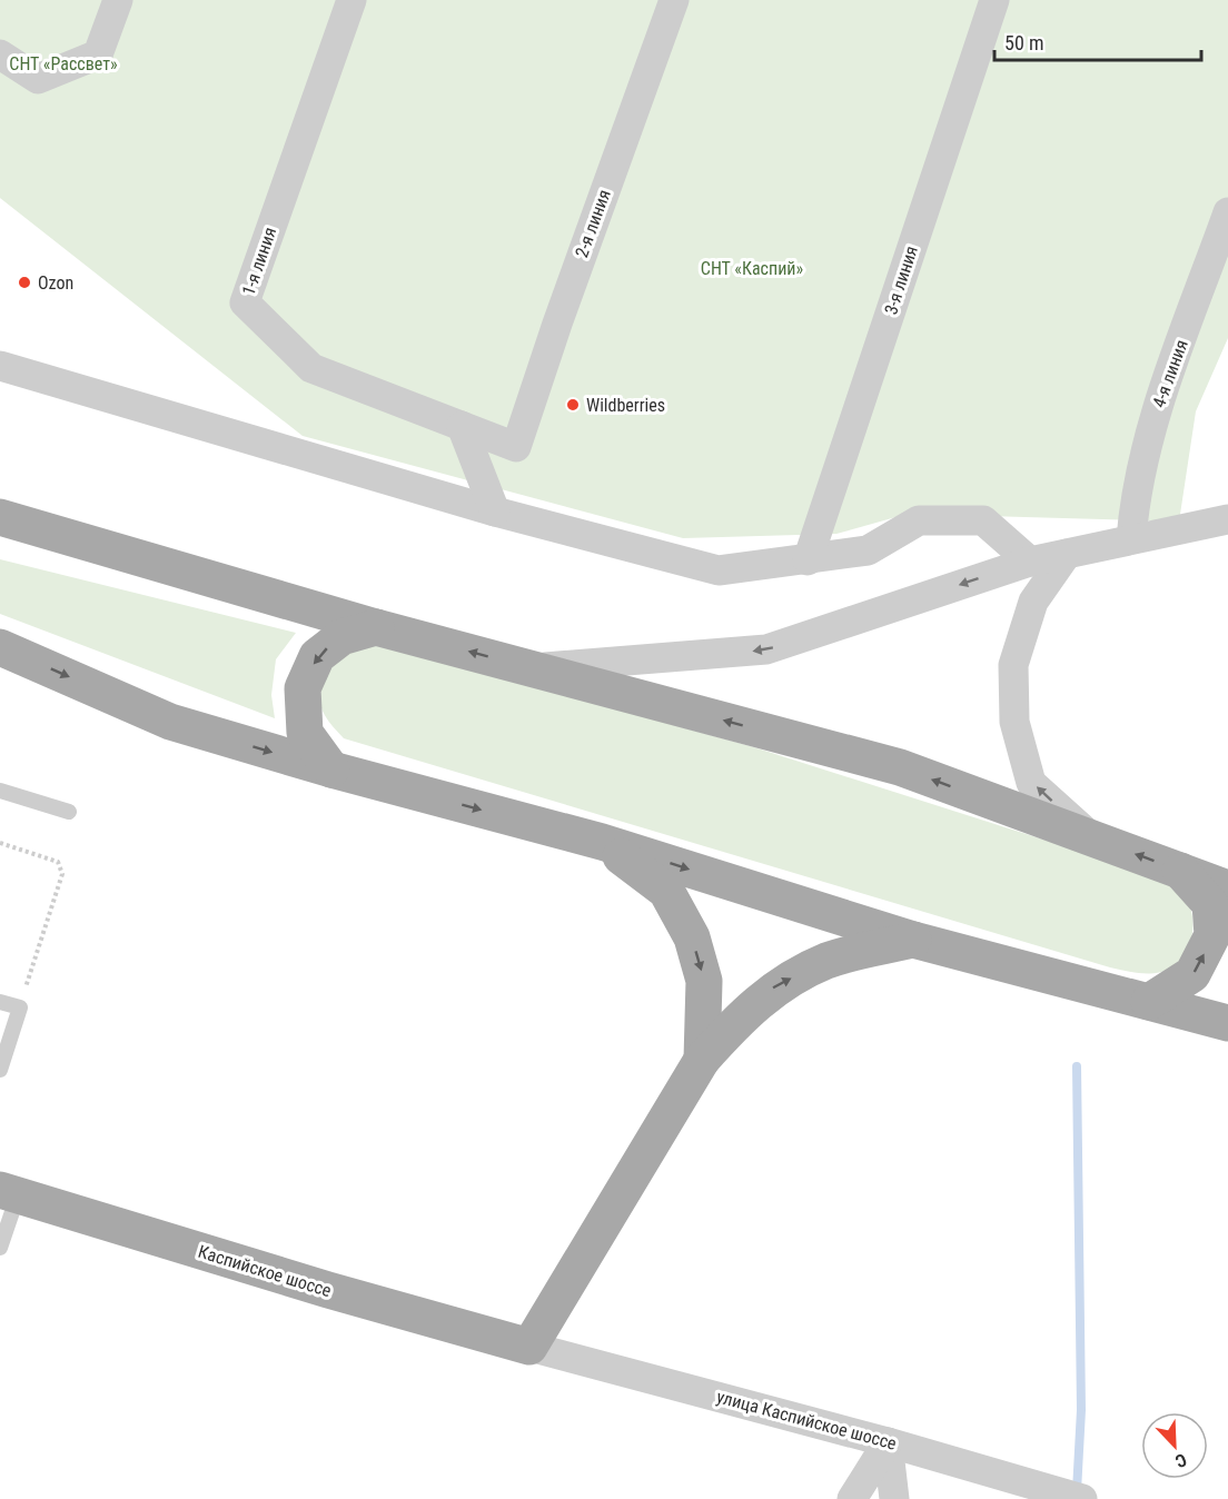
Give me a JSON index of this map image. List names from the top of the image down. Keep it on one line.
{"streets":{"main road":["Каспийское шоссе"],"street":["2-я линия","1-я линия","3-я линия","4-я линия","улица Каспийское шоссе"]},"crossings":[["2-я линия","1-я линия"],["Каспийское шоссе","улица Каспийское шоссе"]],"parks":["СНТ «Рассвет»","СНТ «Каспий»"],"places":["Ozon","Wildberries"],"scale_bar":"50 m","north":"bottom right"}
